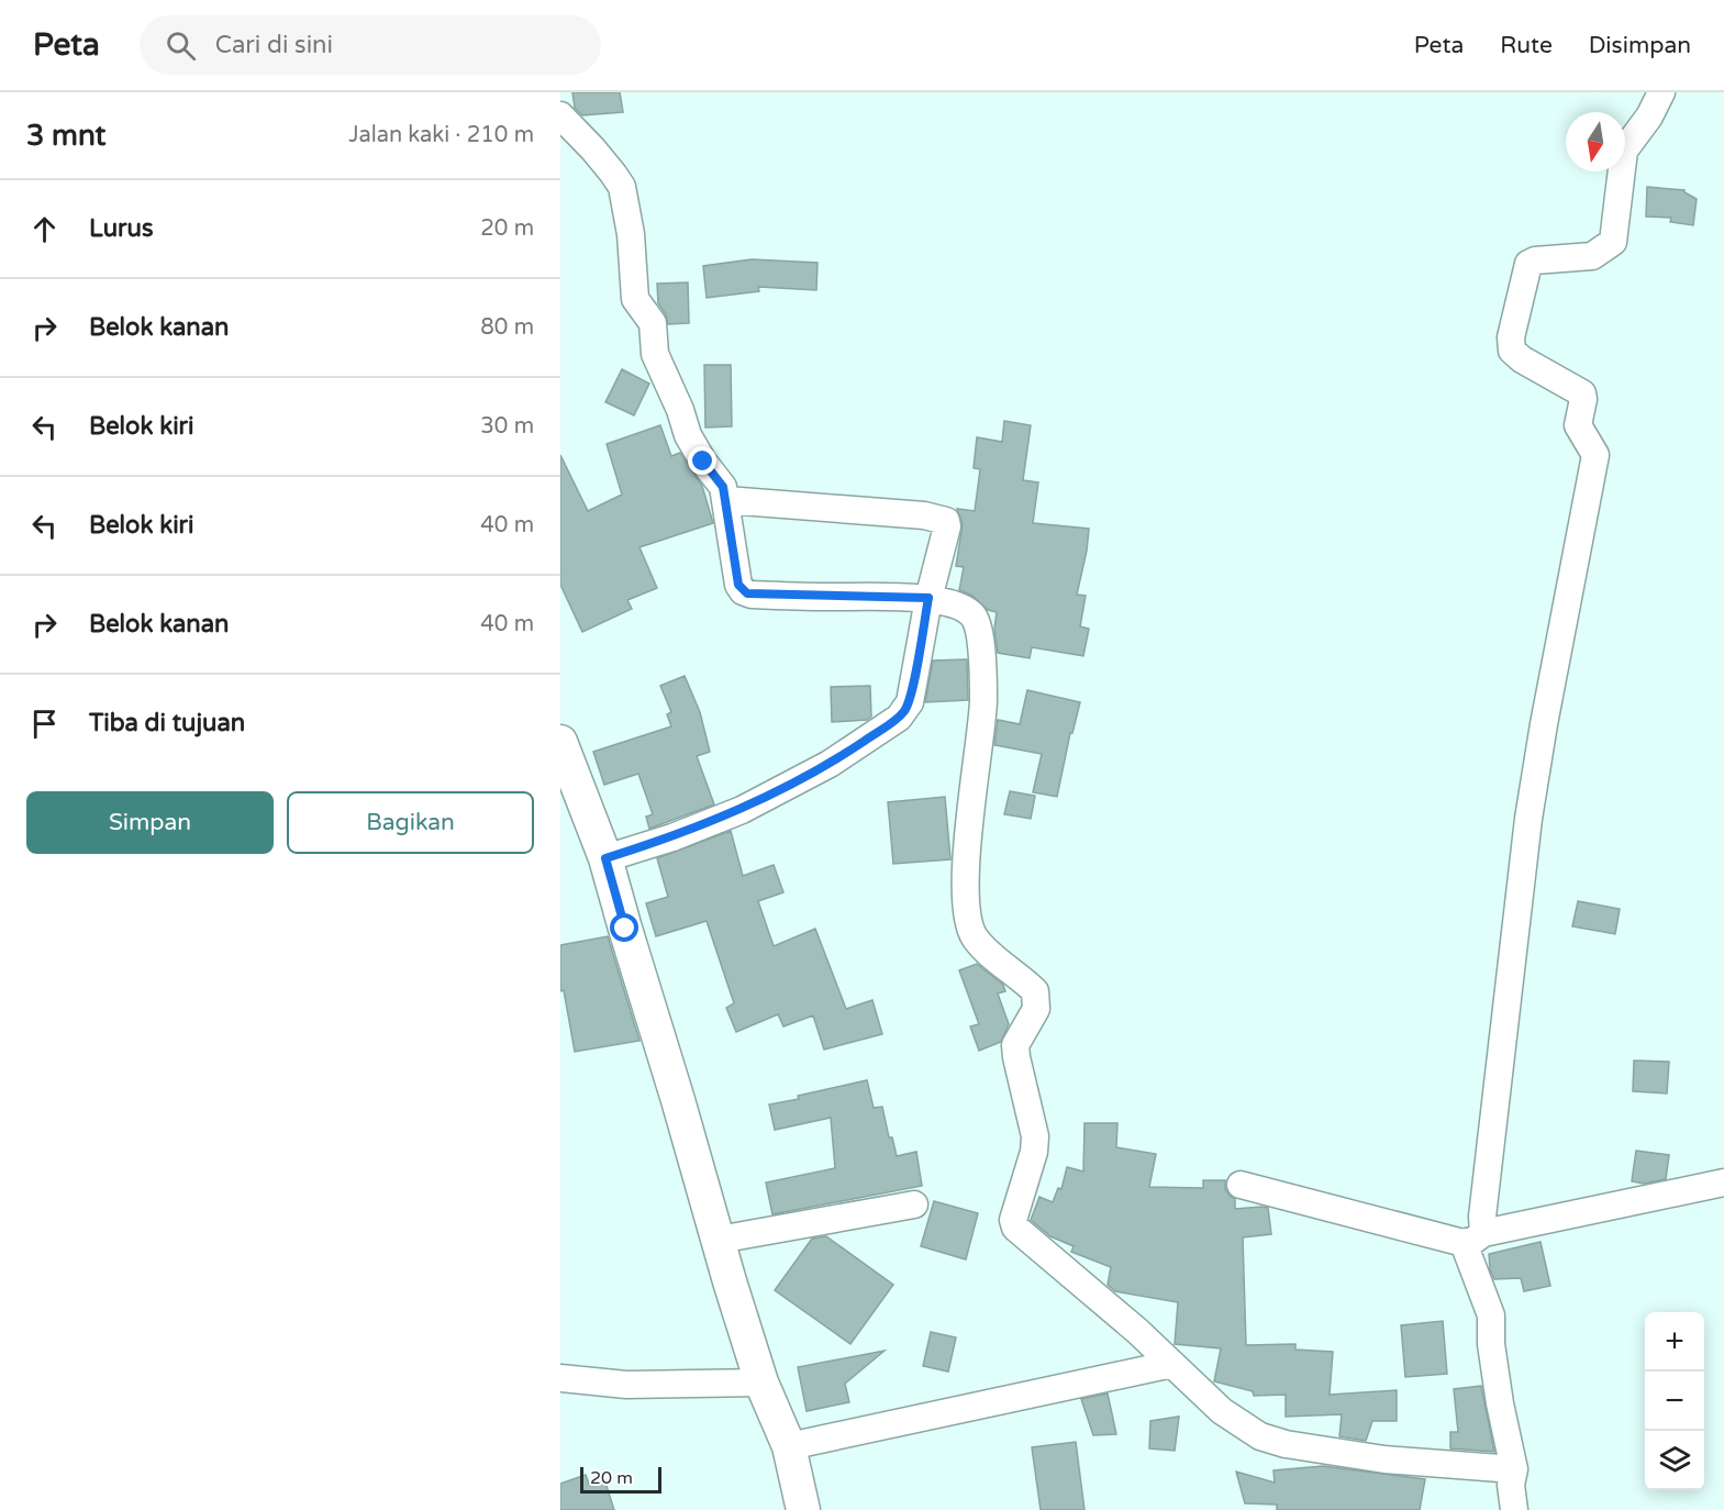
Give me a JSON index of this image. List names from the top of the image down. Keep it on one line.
{"scale_bar":"20 m","north":"bottom","page":{"header":"Peta","search":"Cari di sini","nav":["Peta","Rute","Disimpan"],"heading":["3 mnt","Jalan kaki · 210 m"],"list":[["Lurus","20 m"],["Belok kanan","80 m"],["Belok kiri","30 m"],["Belok kiri","40 m"],["Belok kanan","40 m"],"Tiba di tujuan"],"buttons":["Simpan","Bagikan"],"map_buttons":["+","−"],"scale":"20 m"}}
